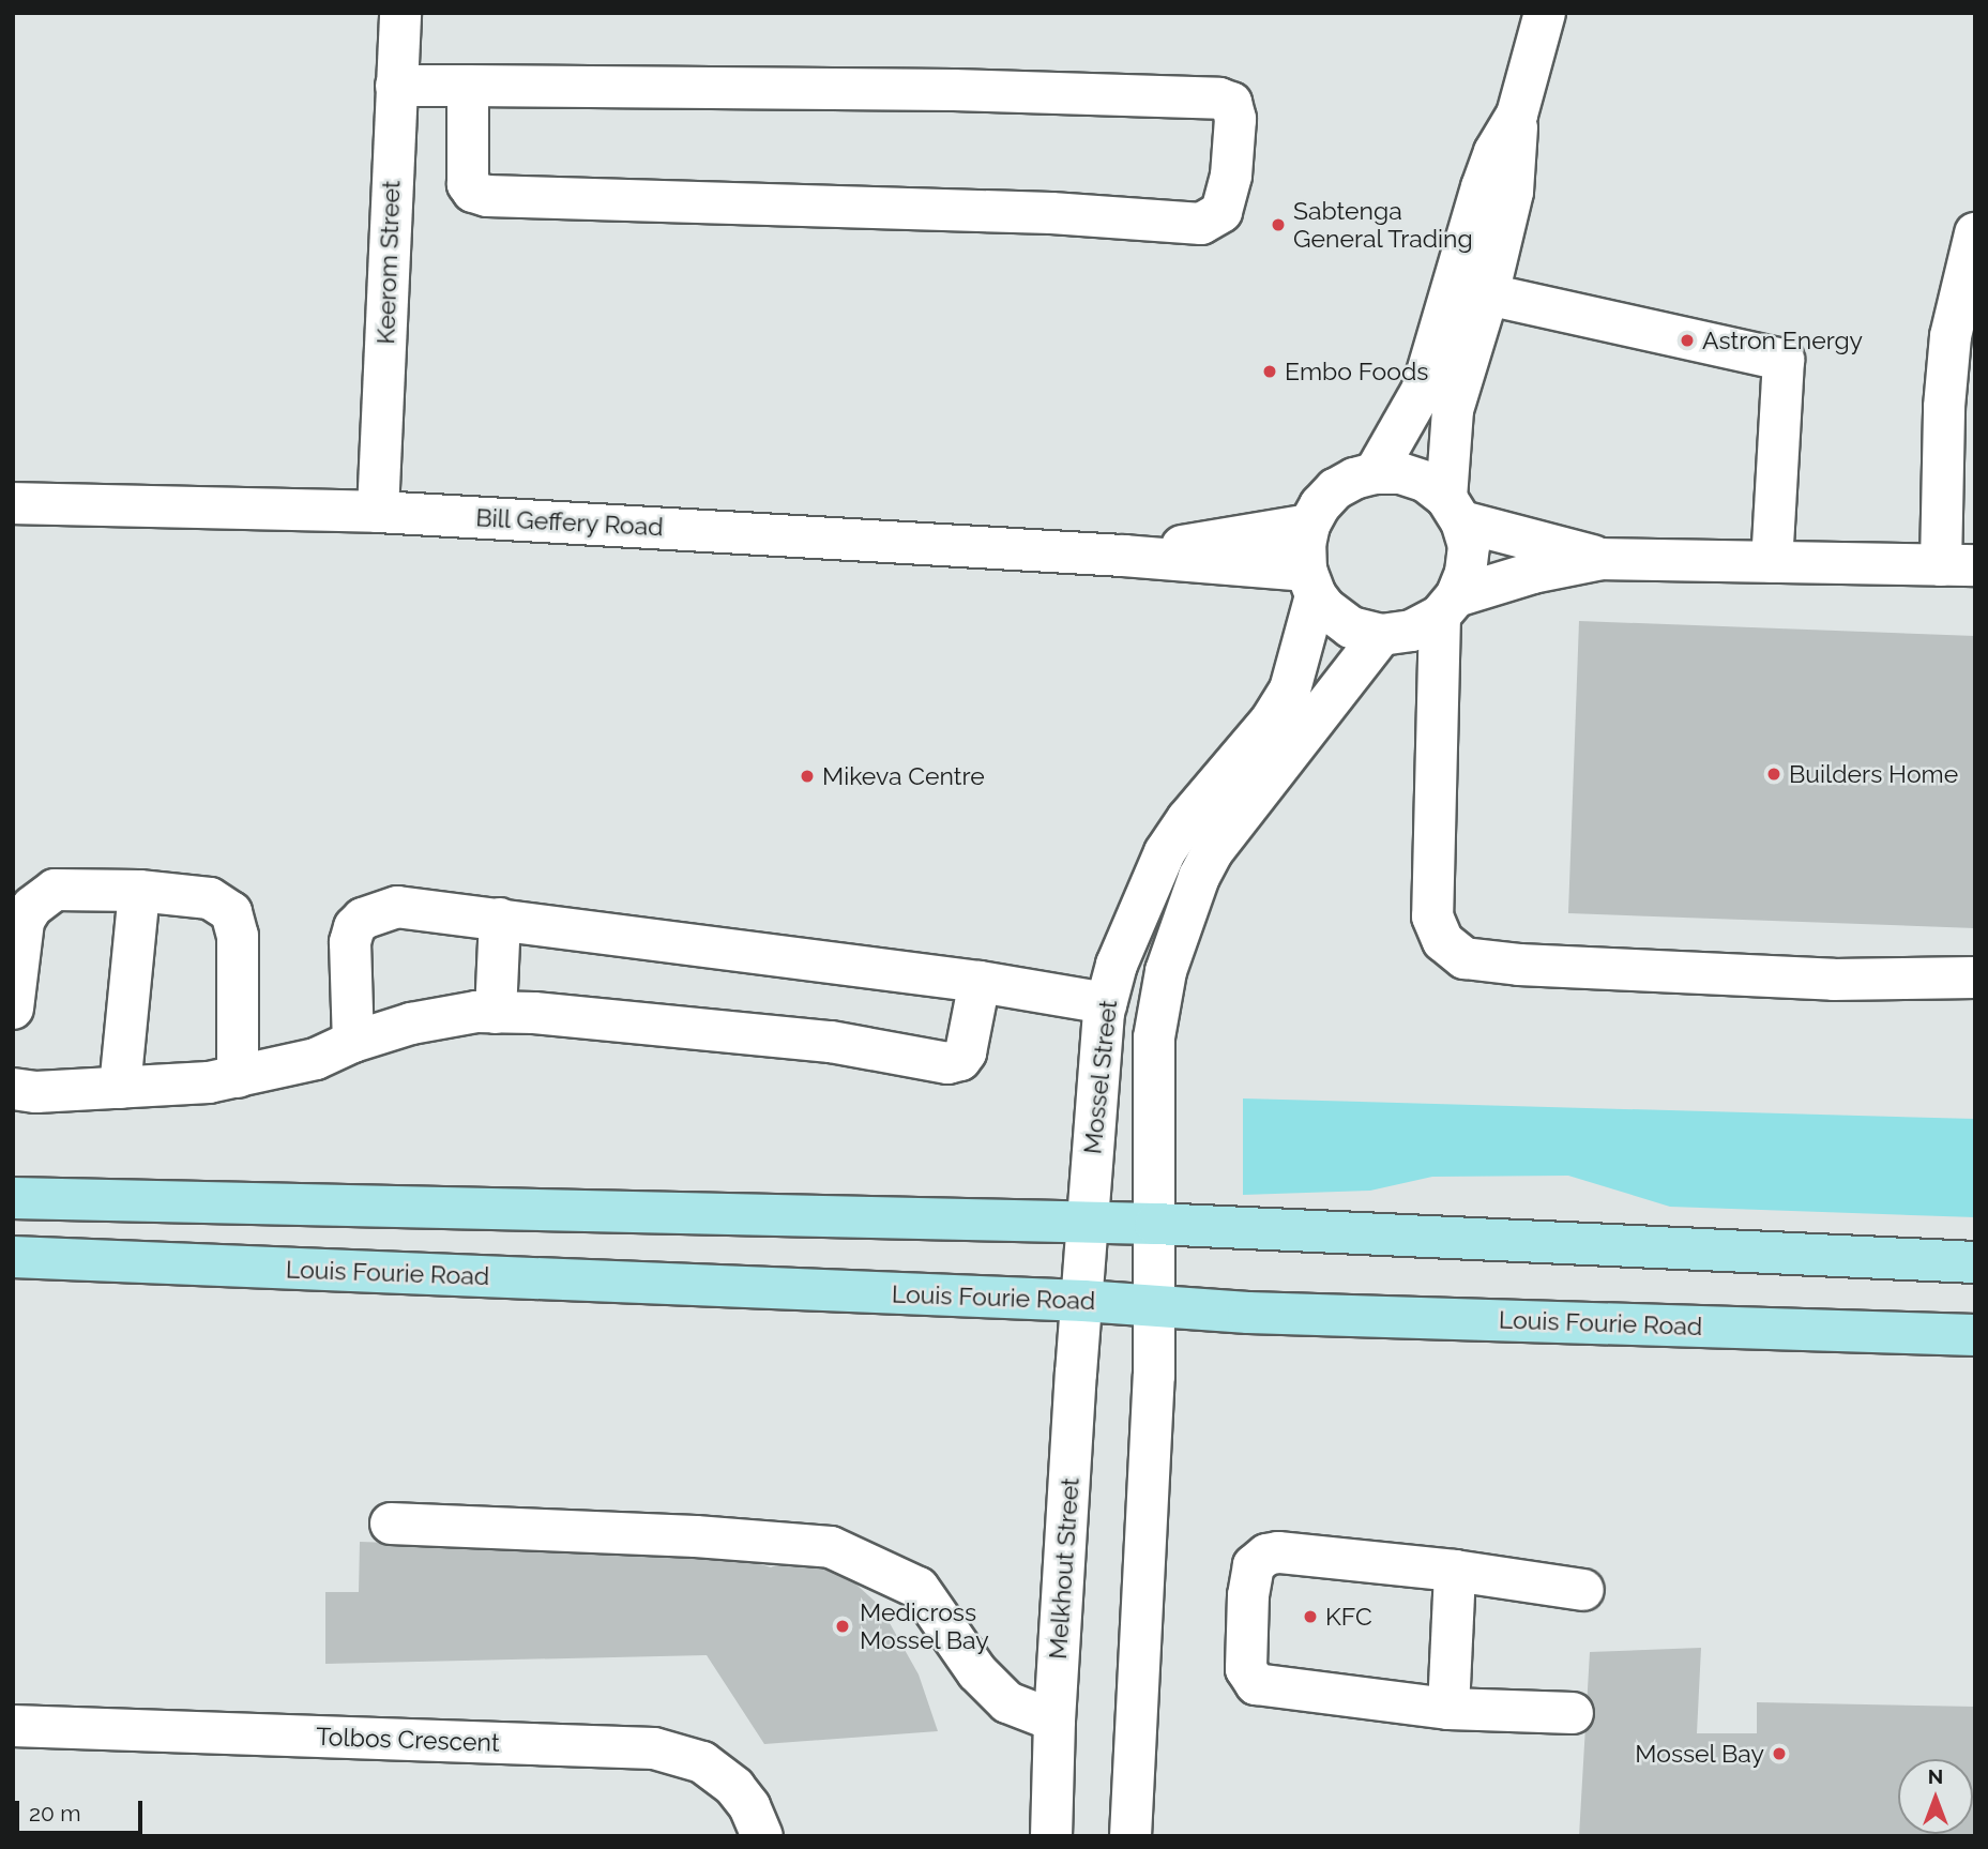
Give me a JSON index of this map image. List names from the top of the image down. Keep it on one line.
{"streets":{"main road":["Louis Fourie Road"],"street":["Keerom Street","Bill Geffery Road","Mossel Street","Melkhout Street","Tolbos Crescent"]},"crossings":[["Keerom Street","Bill Geffery Road"],["Bill Geffery Road","Mossel Street"],["Mossel Street","Louis Fourie Road"],["Mossel Street","Melkhout Street"],["Louis Fourie Road","Melkhout Street"]],"places":["Sabtenga General Trading","Astron Energy","Embo Foods","Builders Home","Mikeva Centre","KFC","Medicross Mossel Bay","Mossel Bay"],"scale_bar":"20 m","north":"top"}
